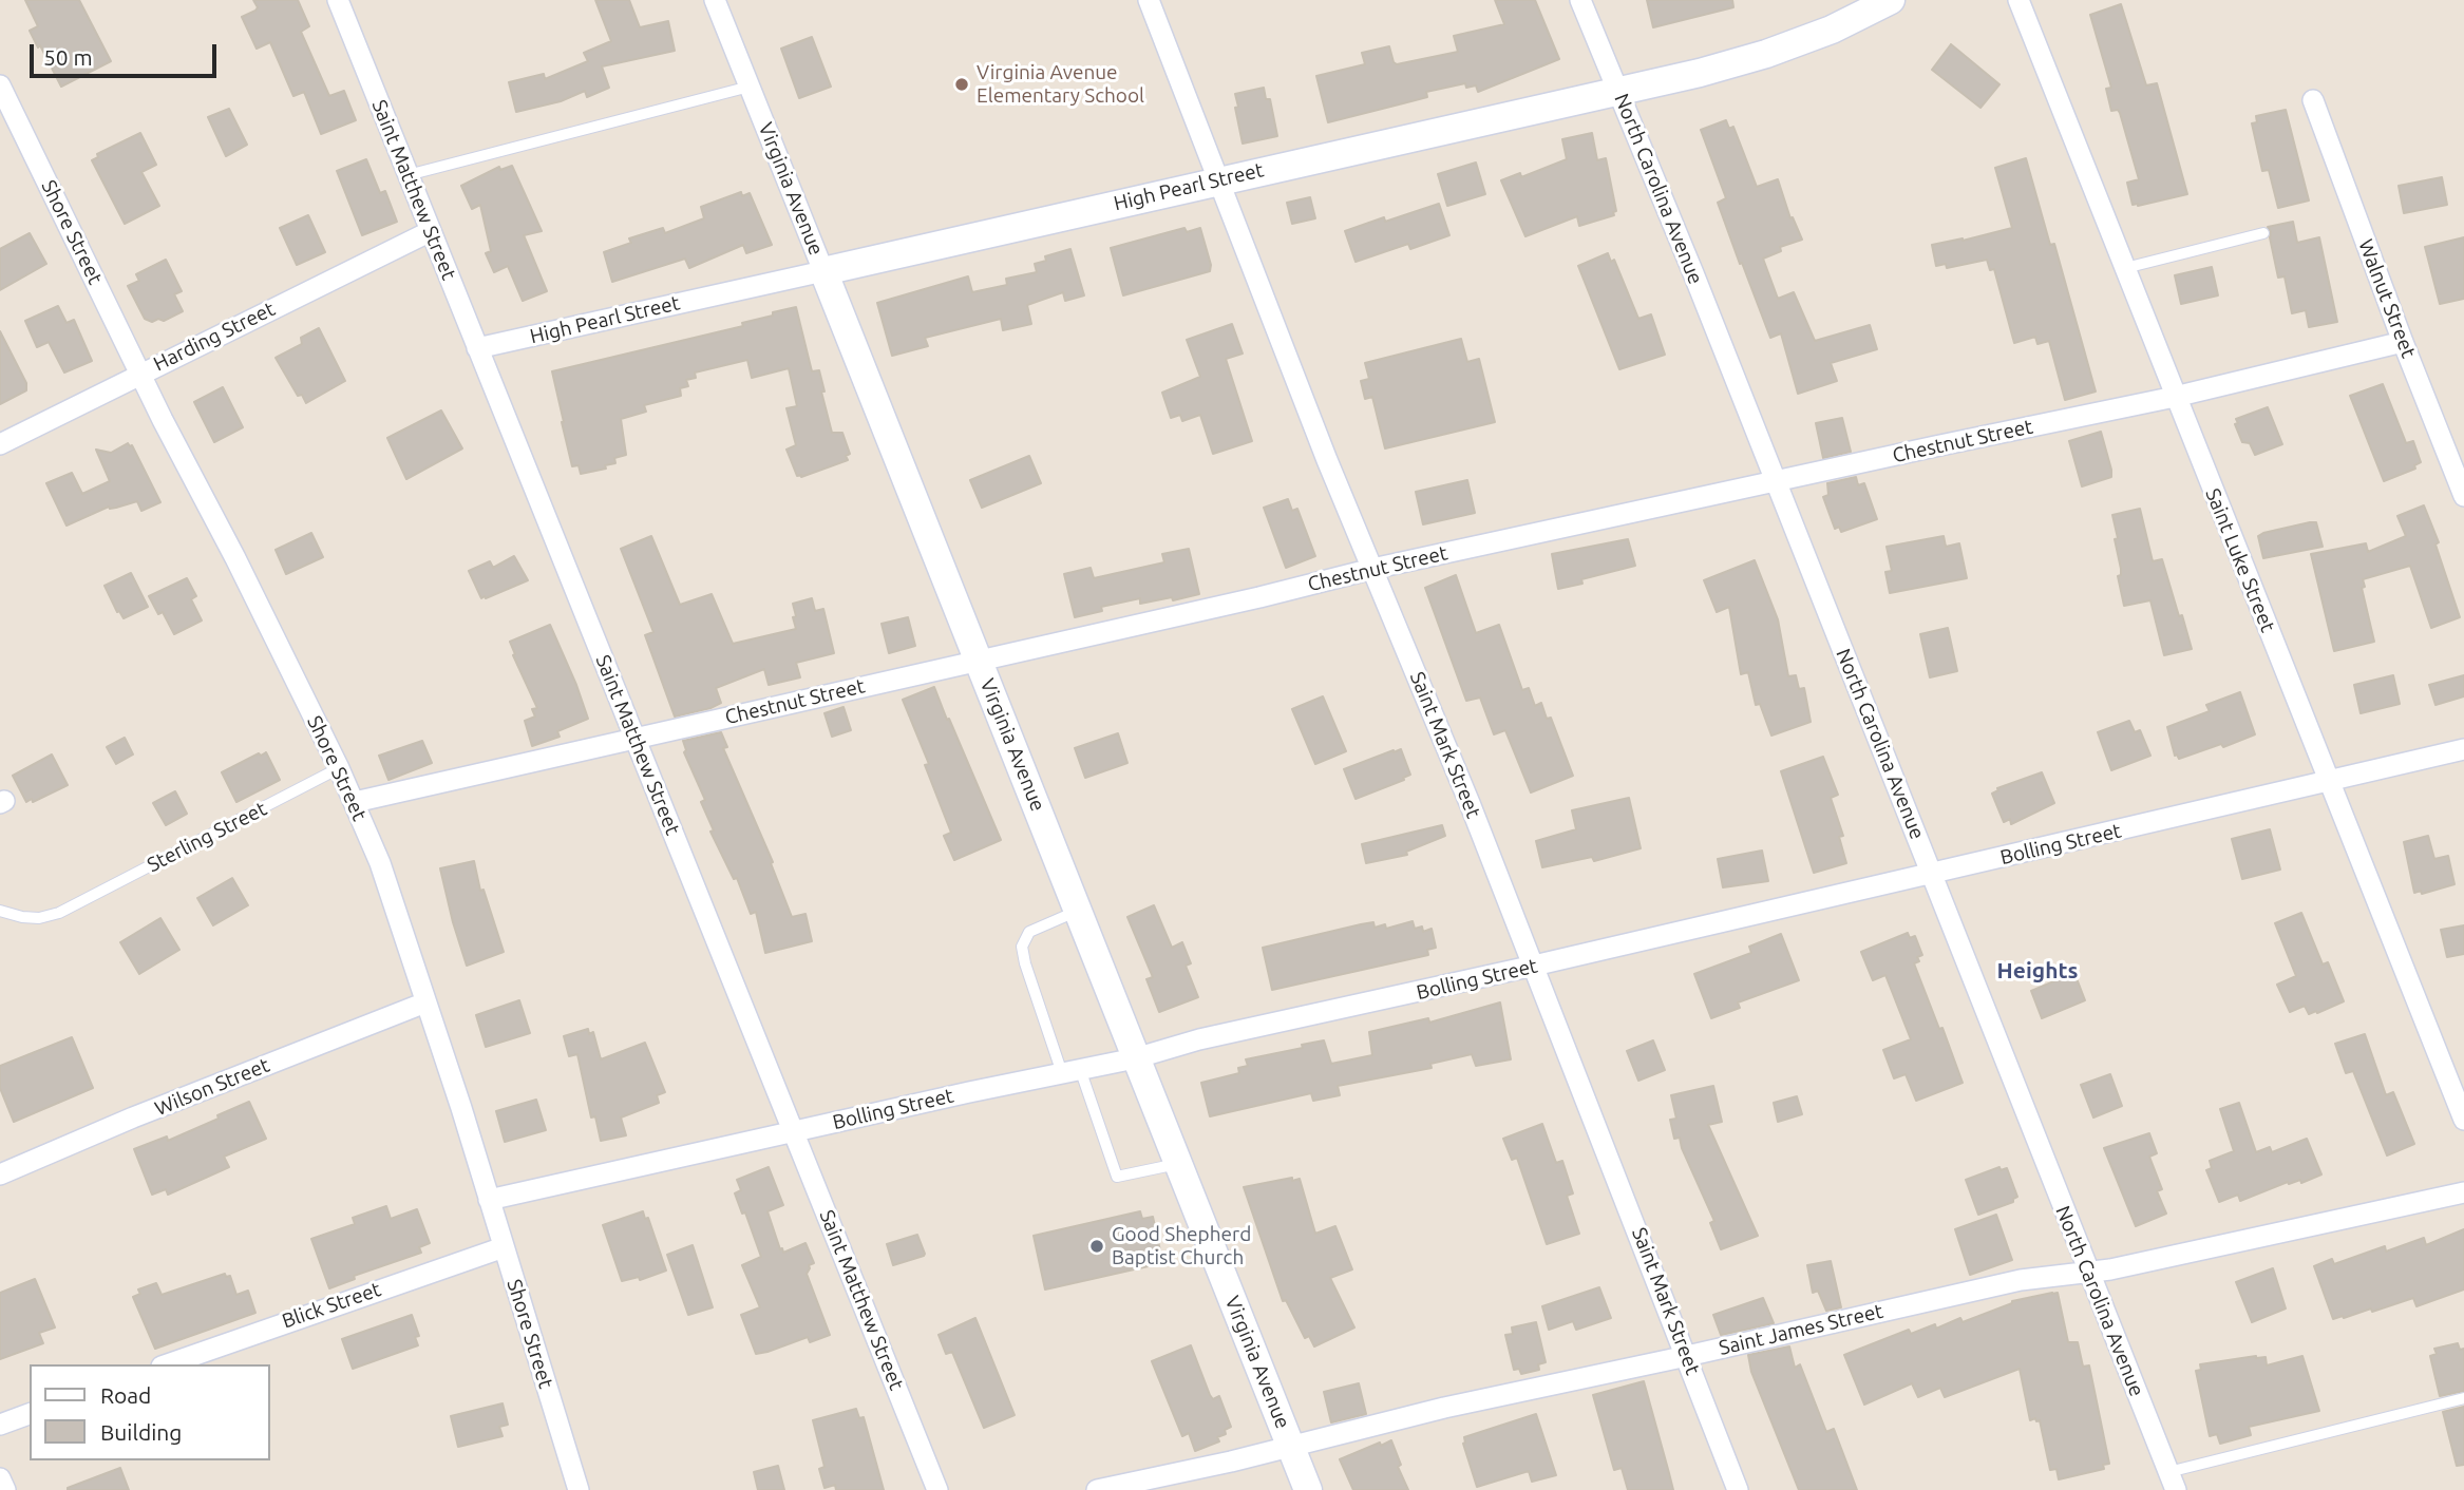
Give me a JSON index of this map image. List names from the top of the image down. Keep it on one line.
{"streets":{"street":["High Pearl Street","Virginia Avenue","North Carolina Avenue","Saint Matthew Street","Shore Street","Walnut Street","Harding Street","Chestnut Street","Saint Luke Street","Saint Mark Street","Bolling Street","Wilson Street","Blick Street","Saint James Street"],"lane":["Sterling Street"]},"crossings":[["High Pearl Street","Virginia Avenue"],["High Pearl Street","North Carolina Avenue"],["High Pearl Street","Saint Matthew Street"],["High Pearl Street","Saint Mark Street"],["Virginia Avenue","Chestnut Street"],["Virginia Avenue","Bolling Street"],["Virginia Avenue","Saint James Street"],["North Carolina Avenue","Chestnut Street"],["North Carolina Avenue","Bolling Street"],["North Carolina Avenue","Saint James Street"],["Saint Matthew Street","Harding Street"],["Saint Matthew Street","Chestnut Street"],["Saint Matthew Street","Bolling Street"],["Shore Street","Harding Street"],["Shore Street","Chestnut Street"],["Shore Street","Sterling Street"],["Shore Street","Bolling Street"],["Shore Street","Wilson Street"],["Shore Street","Blick Street"],["Walnut Street","Chestnut Street"],["Chestnut Street","Saint Luke Street"],["Chestnut Street","Saint Mark Street"],["Saint Luke Street","Bolling Street"],["Saint Mark Street","Bolling Street"],["Saint Mark Street","Saint James Street"]],"districts":["Heights"],"places":["Virginia Avenue Elementary School","Good Shepherd Baptist Church"],"legend":["Road","Building"],"scale_bar":"50 m"}
